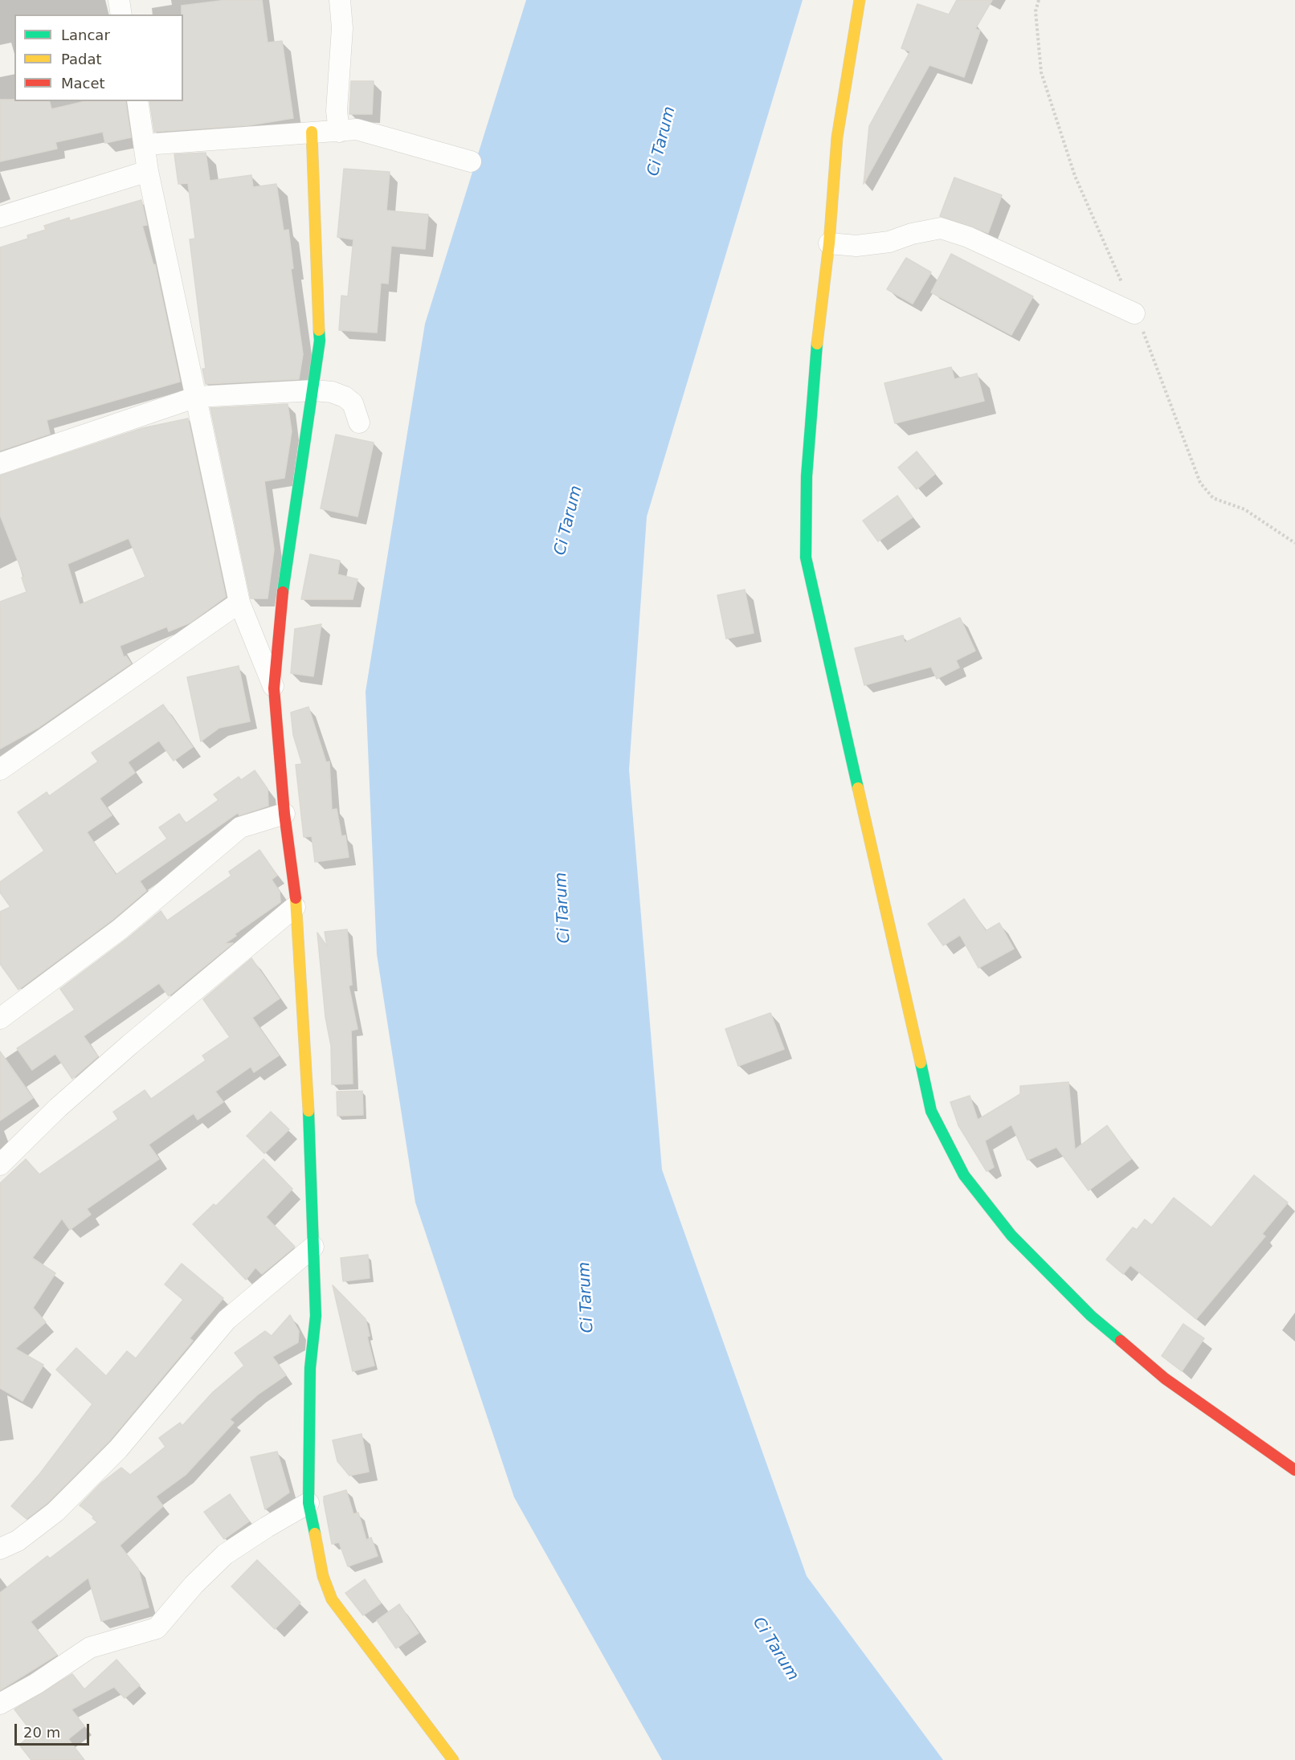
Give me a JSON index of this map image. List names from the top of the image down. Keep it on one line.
{"water":["Ci Tarum"],"legend":["Lancar","Padat","Macet"],"scale_bar":"20 m"}
